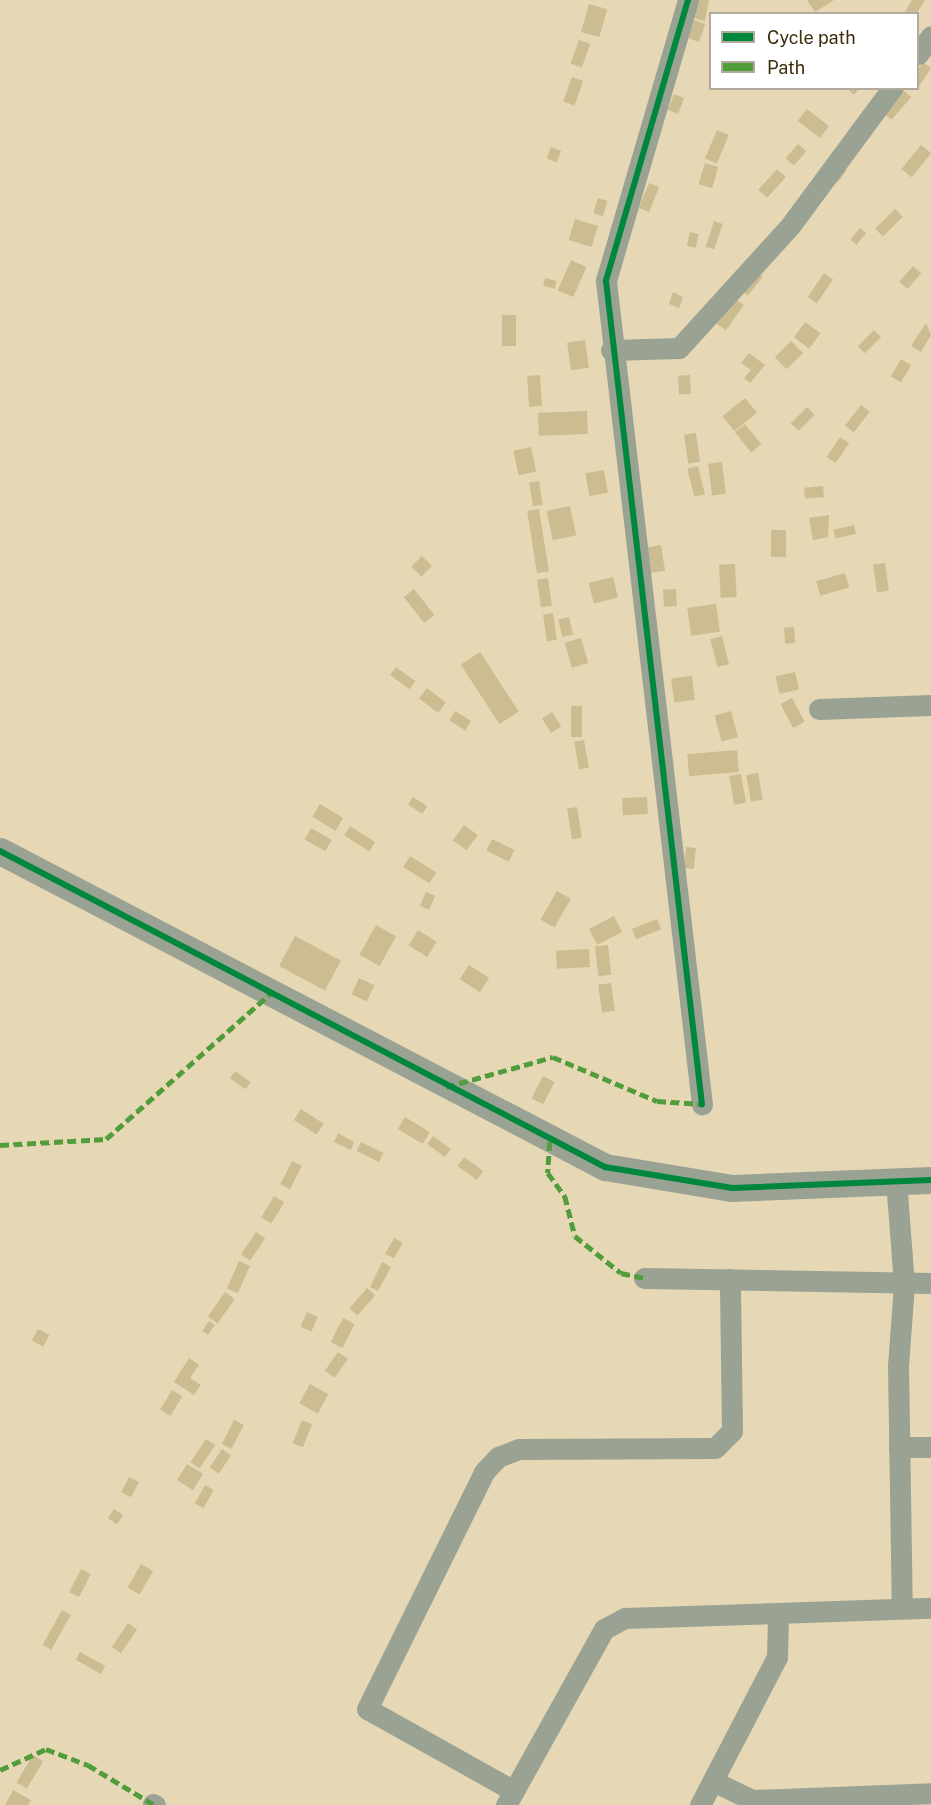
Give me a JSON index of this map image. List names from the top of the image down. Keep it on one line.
{"legend":["Cycle path","Path"]}
